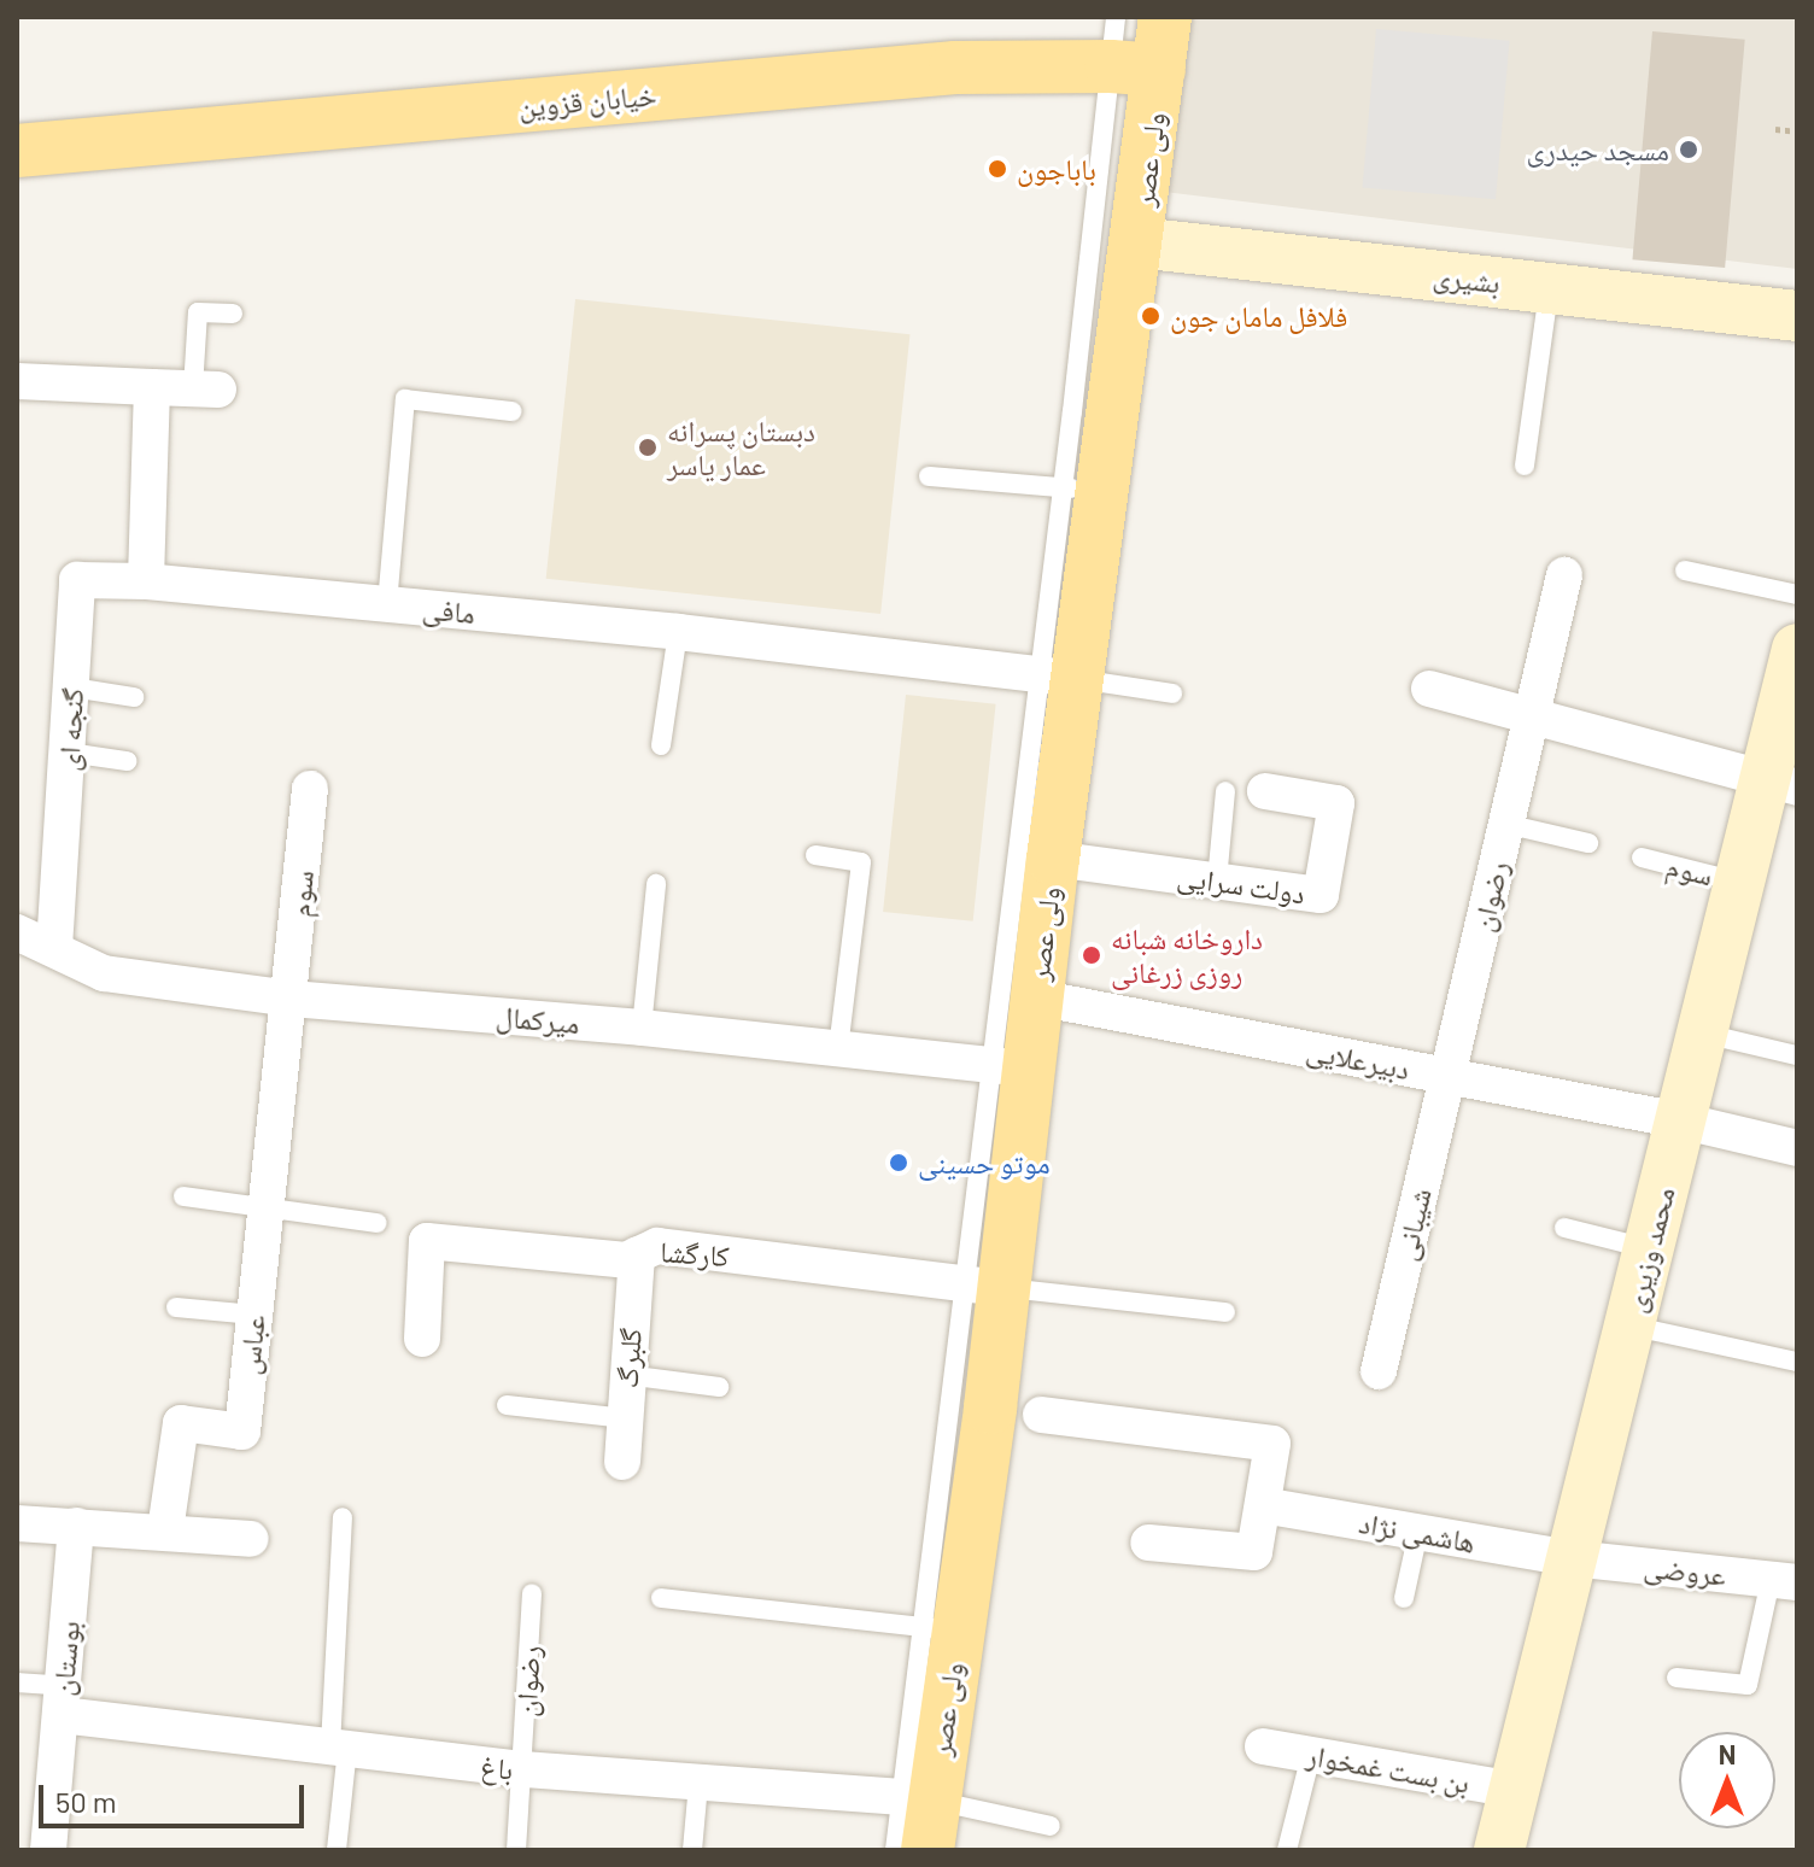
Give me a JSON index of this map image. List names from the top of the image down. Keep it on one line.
{"streets":{"main road":["خیابان قزوین","ولی عصر"],"street":["بشیری","مافی","گنجه ای","سوم","دولت سرایی","رضوان","میرکمال","دبیرعلایی","شیبانی","محمد وزیری","کارگشا","عباس","گلبرگ","هاشمی نژاد","عروضی","بوستان","باغ","بن بست غمخوار"]},"crossings":[["خیابان قزوین","ولی عصر"],["ولی عصر","بشیری"],["ولی عصر","مافی"],["ولی عصر","دولت سرایی"],["ولی عصر","میرکمال"],["ولی عصر","دبیرعلایی"],["ولی عصر","کارگشا"],["ولی عصر","باغ"],["مافی","گنجه ای"],["گنجه ای","میرکمال"],["سوم","میرکمال"],["سوم","محمد وزیری"],["سوم","عباس"],["رضوان","دبیرعلایی"],["رضوان","شیبانی"],["رضوان","باغ"],["میرکمال","عباس"],["دبیرعلایی","شیبانی"],["دبیرعلایی","محمد وزیری"],["محمد وزیری","هاشمی نژاد"],["محمد وزیری","عروضی"],["محمد وزیری","بن بست غمخوار"],["کارگشا","گلبرگ"],["هاشمی نژاد","عروضی"],["بوستان","باغ"]],"places":["مسجد حیدری","باباجون","فلافل مامان جون","دبستان پسرانه عمار یاسر","داروخانه شبانه روزی زرغانی","موتو حسینی"],"scale_bar":"50 m","north":"top"}
